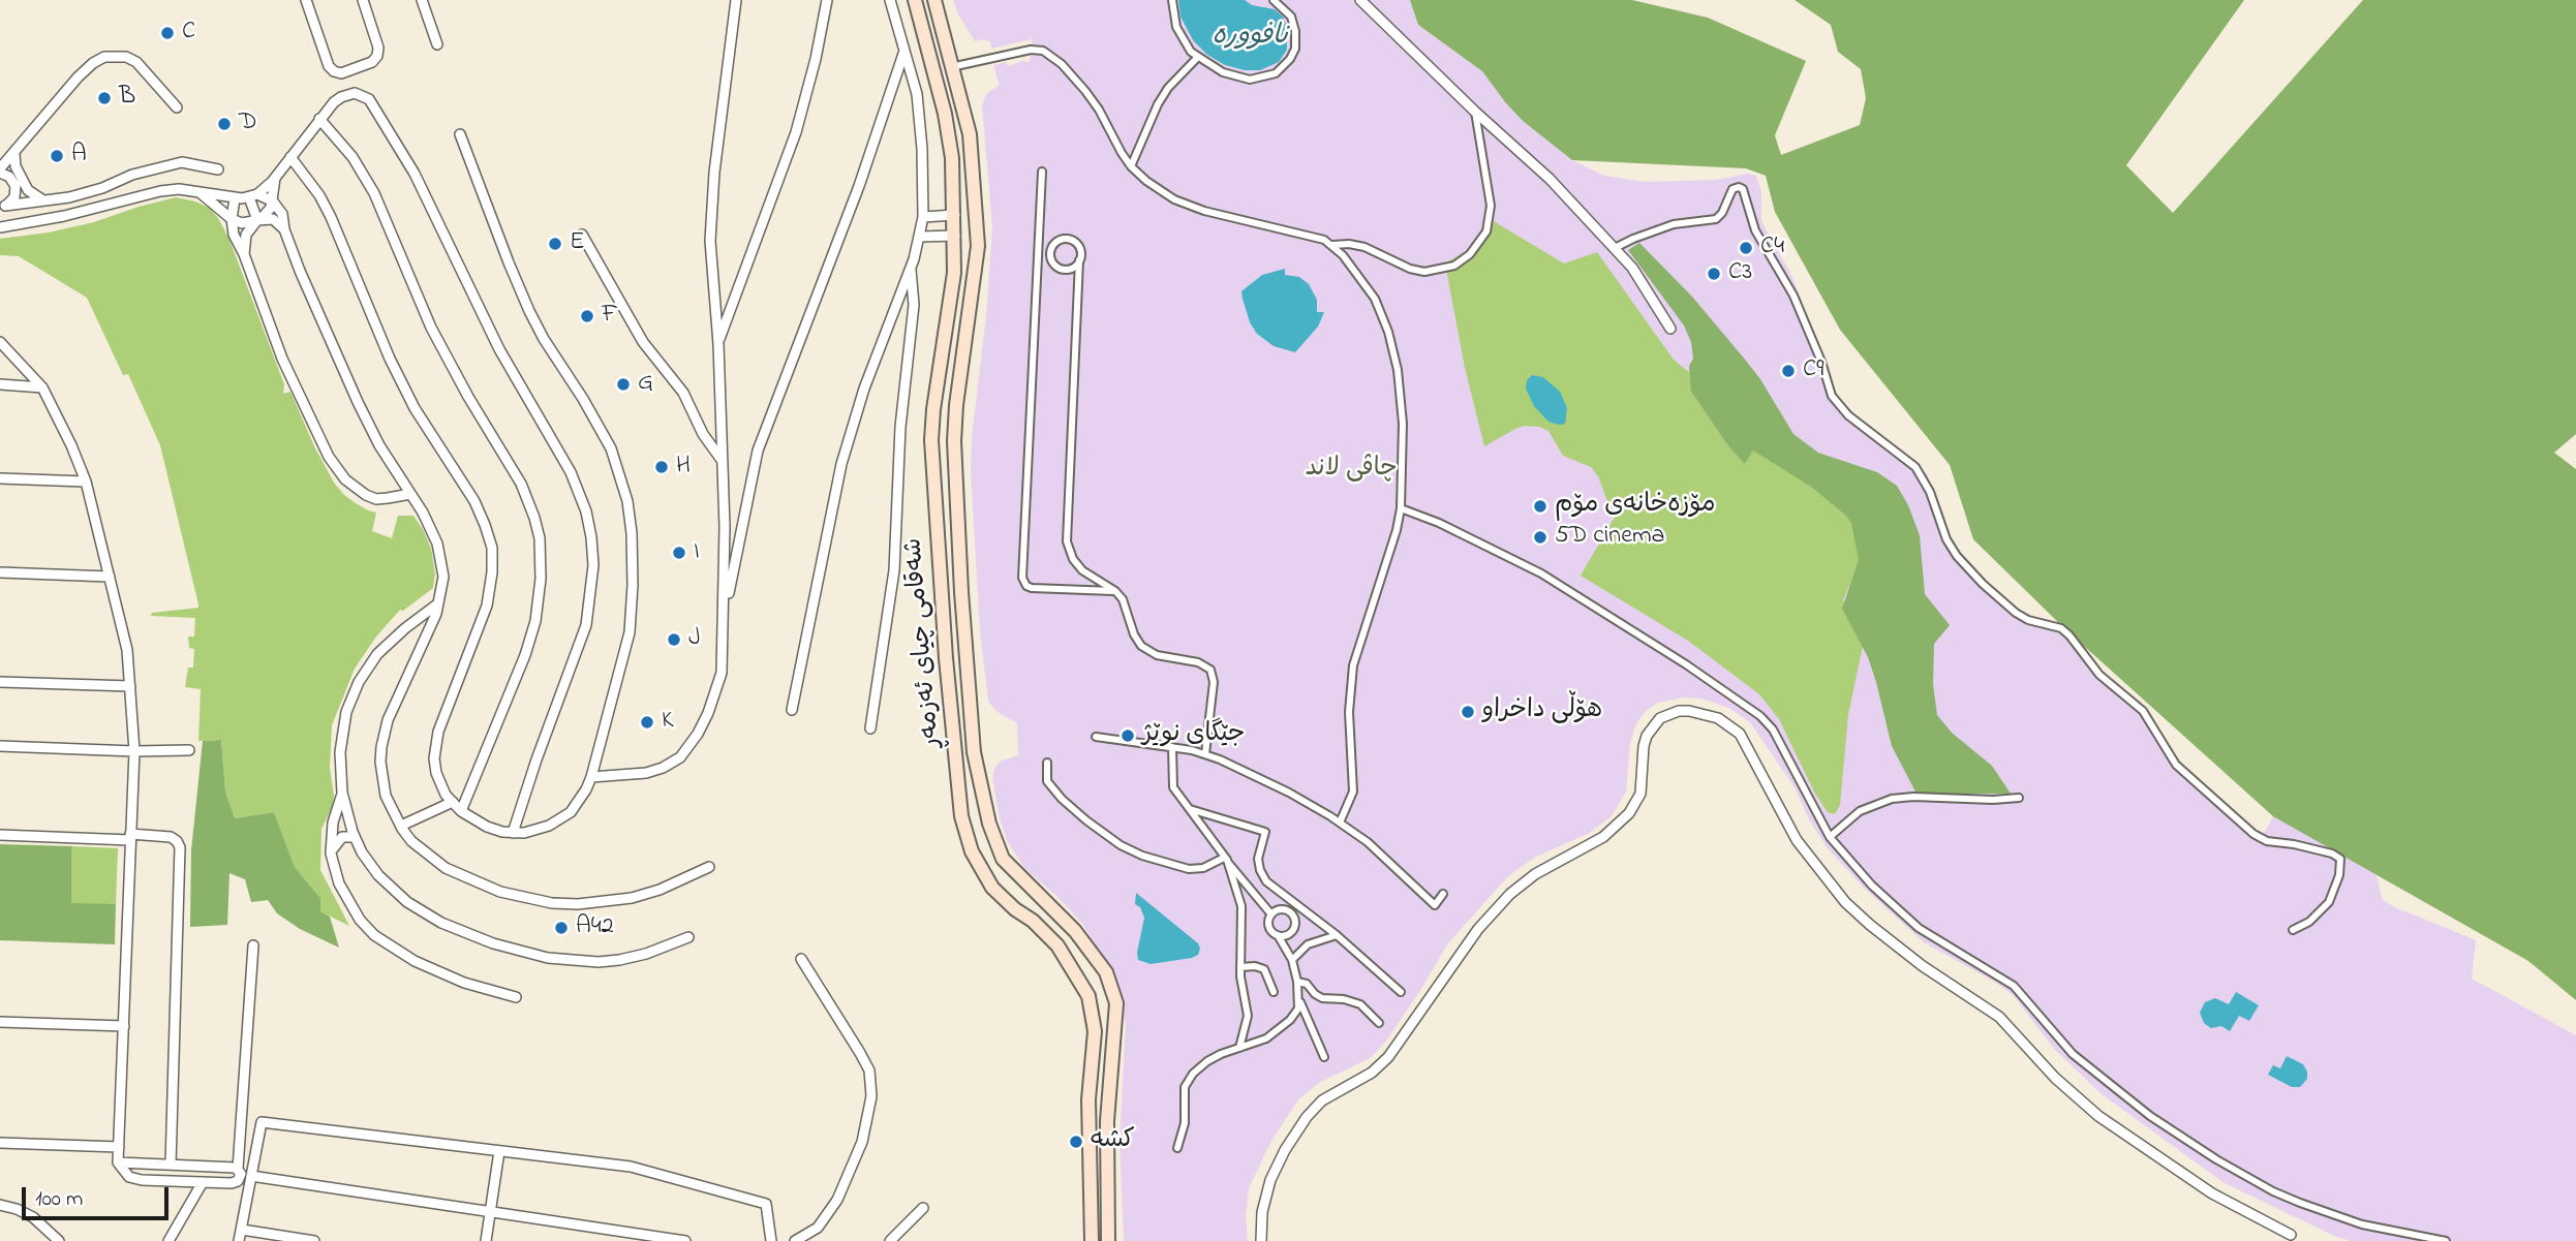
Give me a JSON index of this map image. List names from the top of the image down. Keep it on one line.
{"streets":{"main road":["شەقامی چیای ئەزمەڕ"]},"water":["نافوورە"],"parks":["چاڤی لاند"],"places":["C","B","D","A","E","C4","C3","F","C9","G","H","مۆزەخانەی مۆم","5D cinema","I","J","هۆڵی داخراو","K","جێگای نوێژ","A42","كشه"],"scale_bar":"100 m"}
